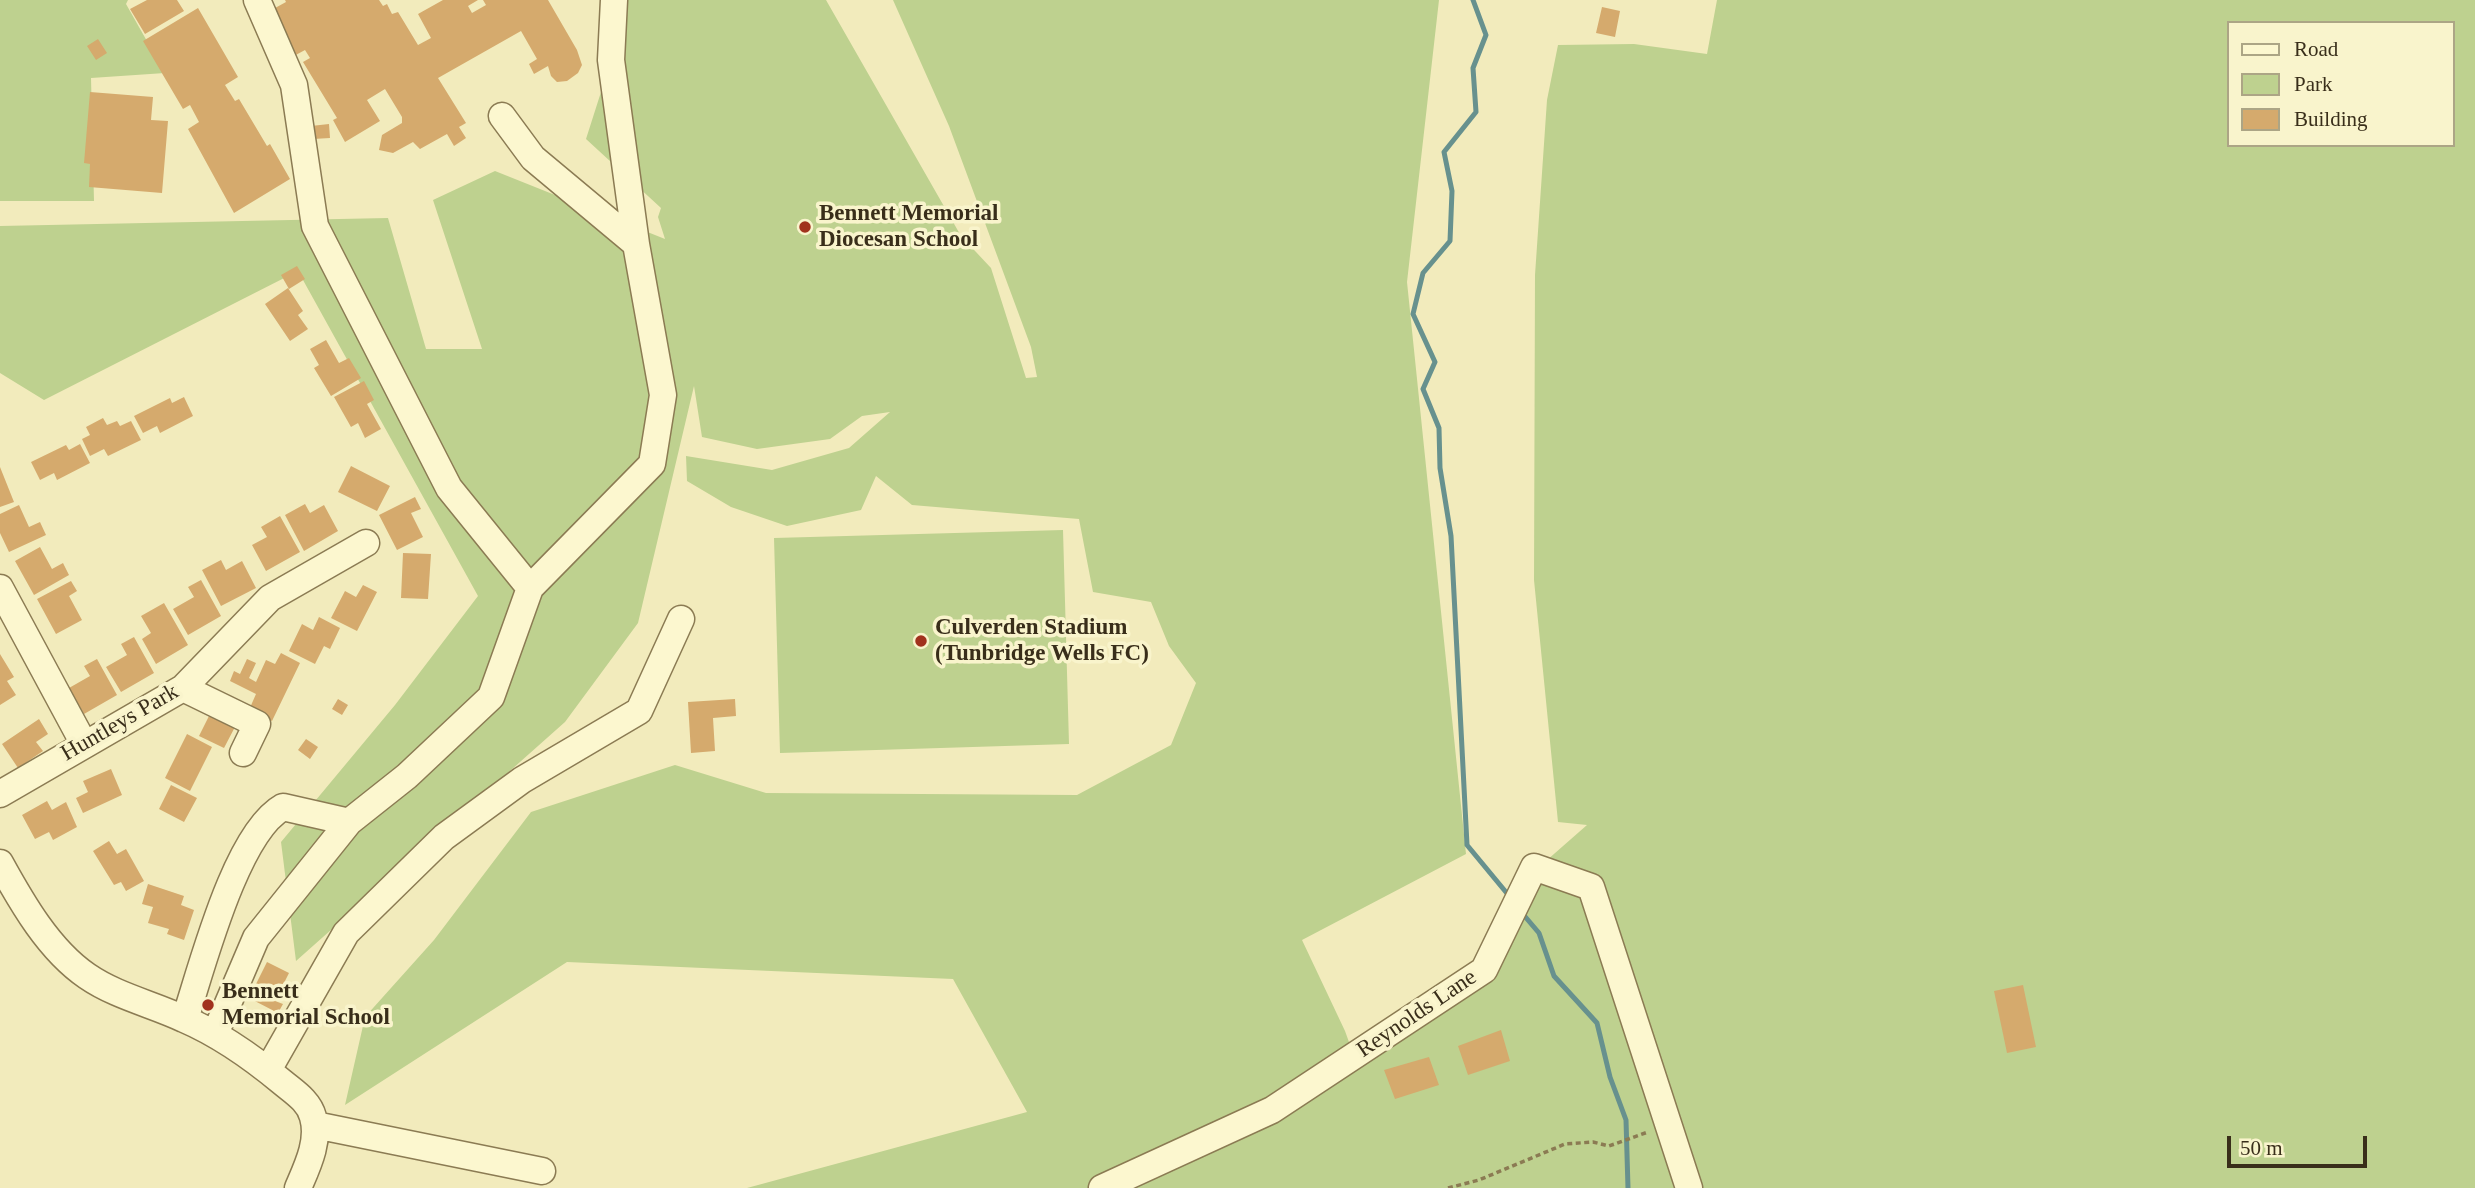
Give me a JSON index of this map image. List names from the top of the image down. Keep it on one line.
{"streets":{"street":["Huntleys Park","Reynolds Lane"]},"places":["Bennett Memorial Diocesan School","Culverden Stadium (Tunbridge Wells FC)","Bennett Memorial School"],"legend":["Road","Park","Building"],"scale_bar":"50 m"}
